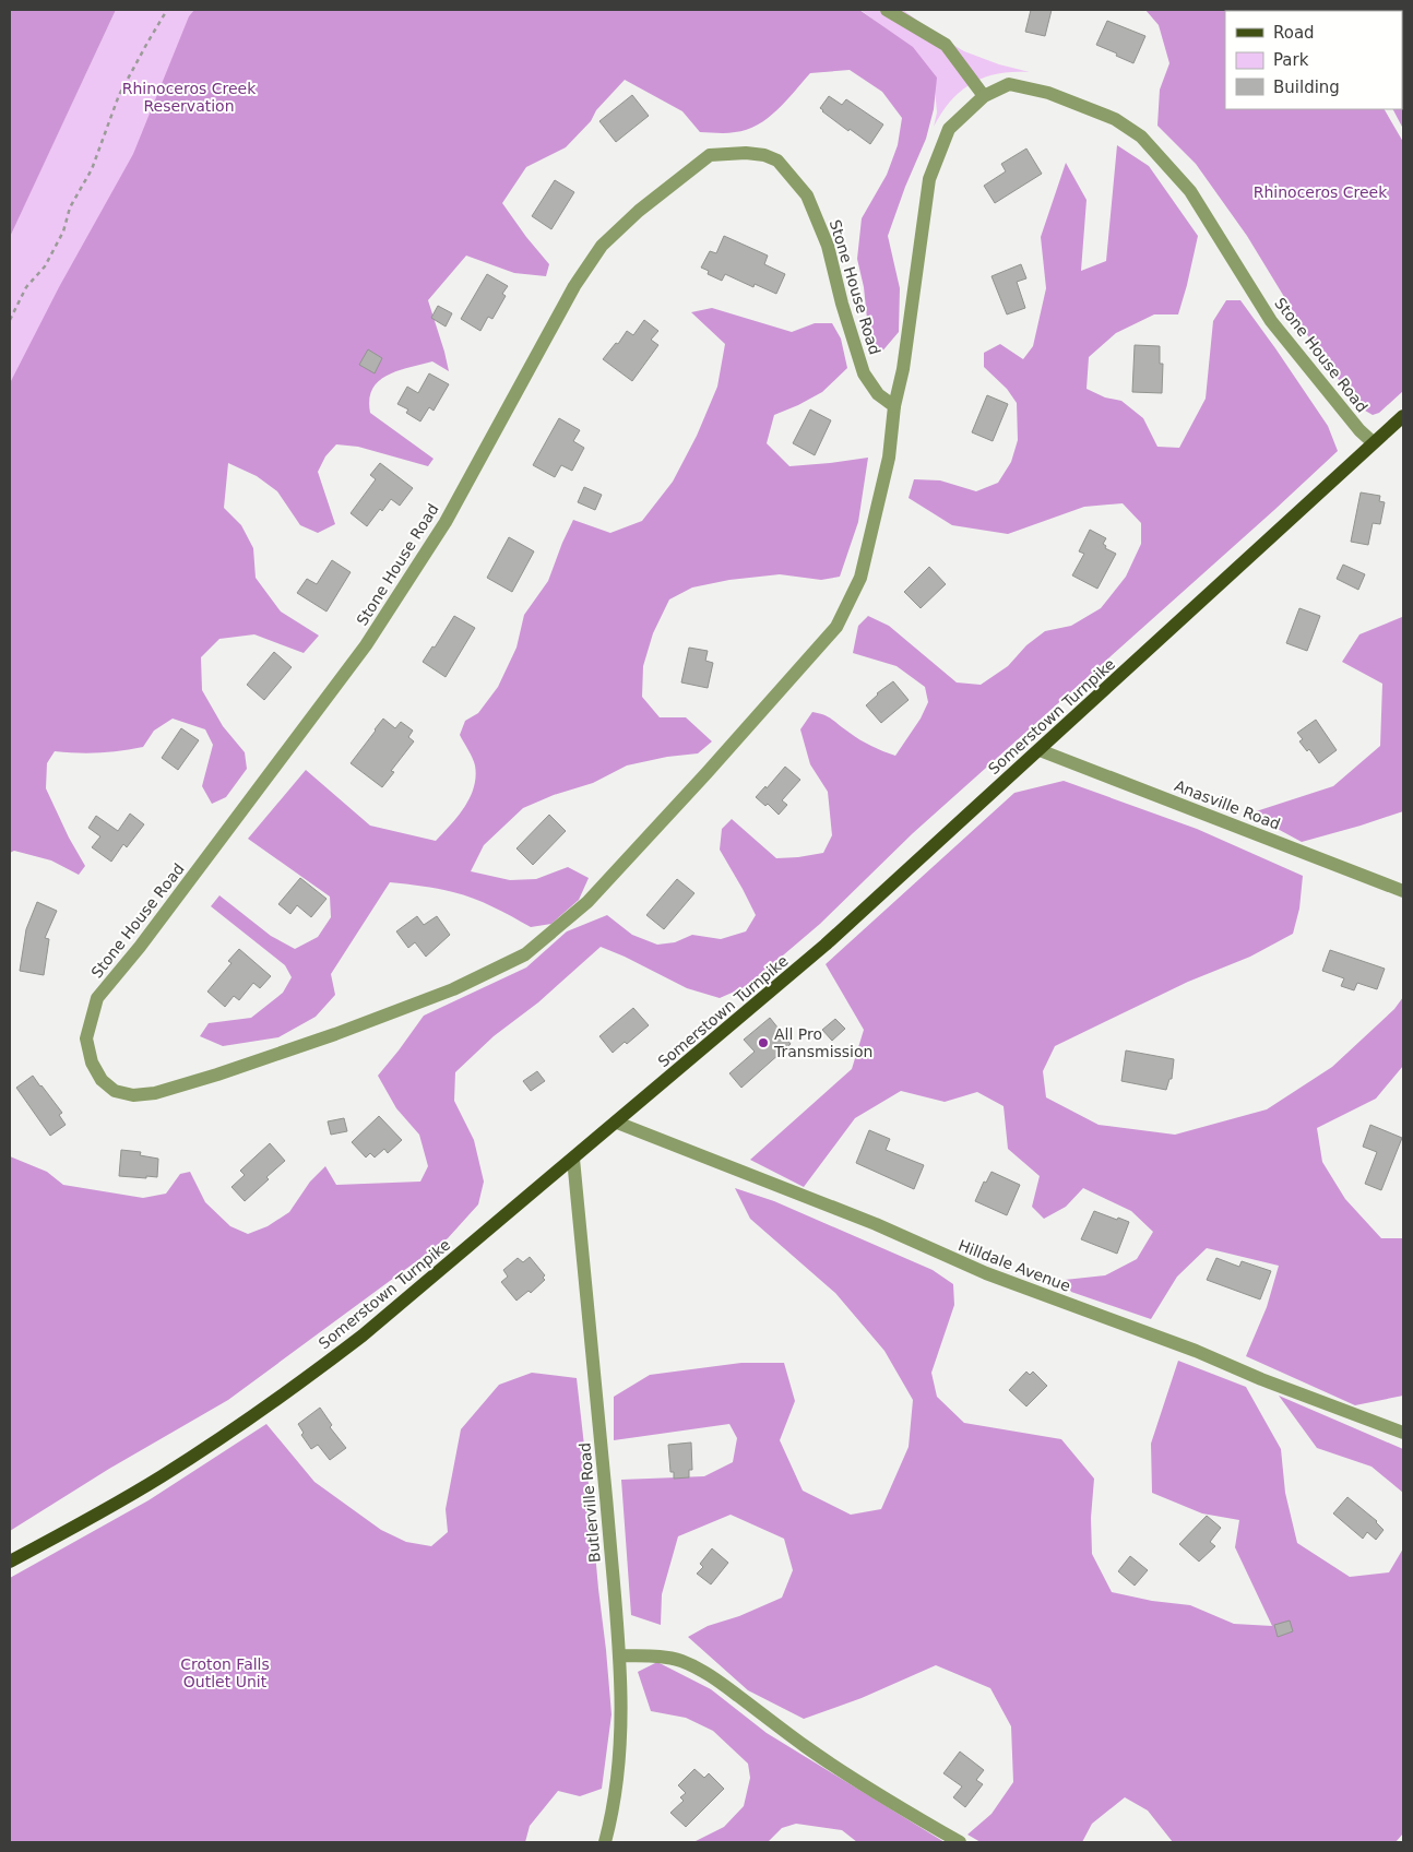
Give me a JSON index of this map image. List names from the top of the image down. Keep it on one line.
{"streets":{"main road":["Somerstown Turnpike"],"street":["Stone House Road","Anasville Road","Hilldale Avenue","Butlerville Road"]},"crossings":[["Stone House Road","Somerstown Turnpike"],["Somerstown Turnpike","Anasville Road"],["Somerstown Turnpike","Hilldale Avenue"],["Somerstown Turnpike","Butlerville Road"]],"parks":["Rhinoceros Creek Reservation","Rhinoceros Creek","Croton Falls Outlet Unit"],"places":["All Pro Transmission"],"legend":["Road","Park","Building"]}
